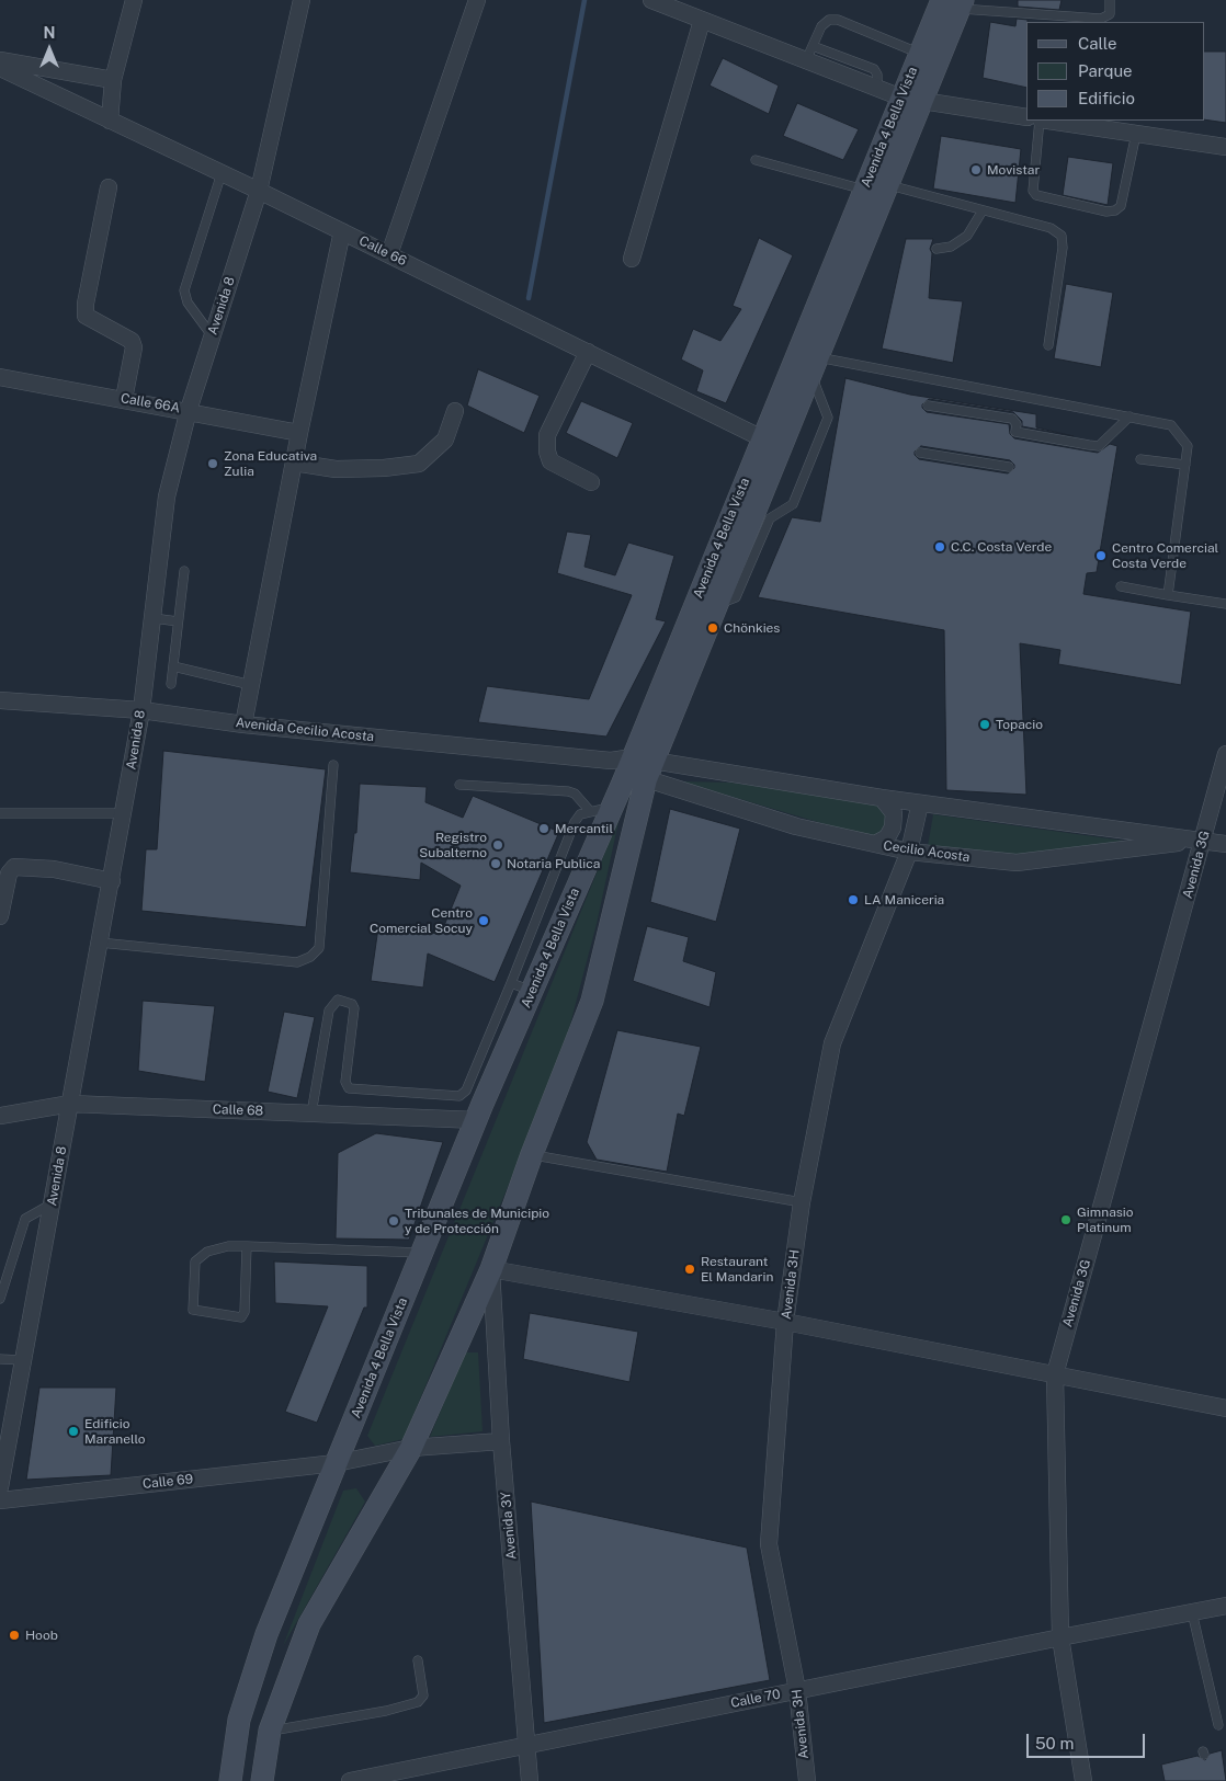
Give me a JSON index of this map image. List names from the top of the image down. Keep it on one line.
{"streets":{"street":["Avenida 4 Bella Vista","Calle 66","Avenida 8","Calle 66A","Avenida Cecilio Acosta","Cecilio Acosta","Avenida 3G","Calle 68","Avenida 3H","Calle 69","Avenida 3Y","Calle 70"]},"crossings":[["Avenida 4 Bella Vista","Calle 66"],["Avenida 4 Bella Vista","Avenida Cecilio Acosta"],["Avenida 4 Bella Vista","Cecilio Acosta"],["Avenida 4 Bella Vista","Calle 68"],["Avenida 4 Bella Vista","Calle 69"],["Avenida 4 Bella Vista","Avenida 3Y"],["Calle 66","Avenida 8"],["Avenida 8","Calle 66A"],["Avenida 8","Avenida Cecilio Acosta"],["Avenida 8","Calle 68"],["Avenida Cecilio Acosta","Cecilio Acosta"],["Cecilio Acosta","Avenida 3G"],["Cecilio Acosta","Avenida 3H"],["Avenida 3G","Calle 70"],["Avenida 3H","Calle 70"],["Calle 69","Avenida 3Y"],["Avenida 3Y","Calle 70"]],"places":["Movistar","Zona Educativa Zulia","C.C. Costa Verde","Centro Comercial Costa Verde","Chönkies","Topacio","Mercantil","Registro Subalterno","Notaria Publica","LA Maniceria","Centro Comercial Socuy","Gimnasio Platinum","Tribunales de Municipio y de Protección","Restaurant El Mandarin","Edificio Maranello","Hoob"],"legend":["Calle","Parque","Edificio"],"scale_bar":"50 m","north":"top"}
